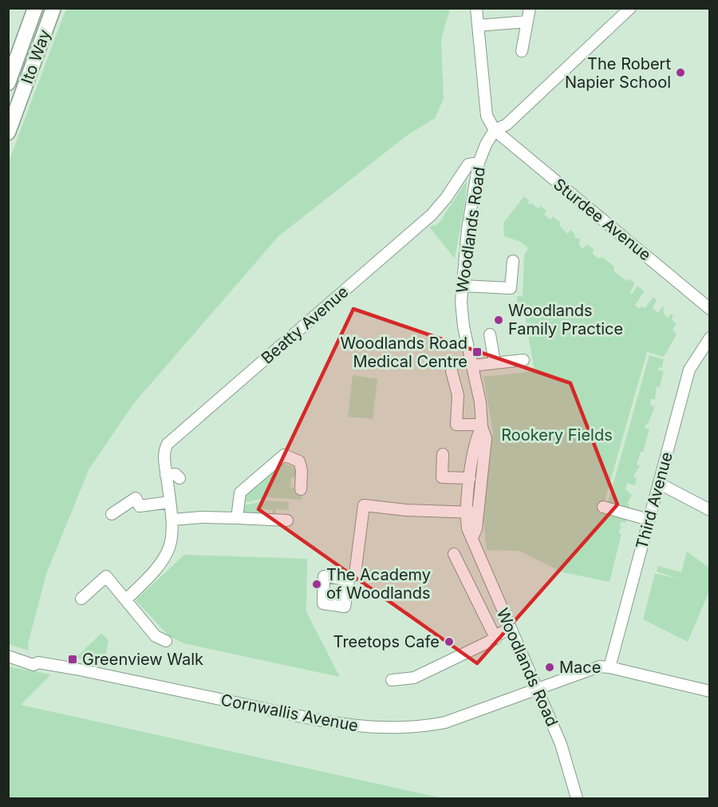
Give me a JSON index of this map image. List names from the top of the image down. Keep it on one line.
{"streets":{"main road":["Ito Way"],"street":["Sturdee Avenue","Woodlands Road","Beatty Avenue","Third Avenue","Cornwallis Avenue"]},"crossings":[["Sturdee Avenue","Woodlands Road"],["Woodlands Road","Beatty Avenue"],["Woodlands Road","Cornwallis Avenue"],["Third Avenue","Cornwallis Avenue"]],"parks":["Rookery Fields"],"places":{"other":["The Robert Napier School","Woodlands Family Practice","The Academy of Woodlands","Treetops Cafe","Mace"],"transit":["Woodlands Road Medical Centre","Greenview Walk"]}}
